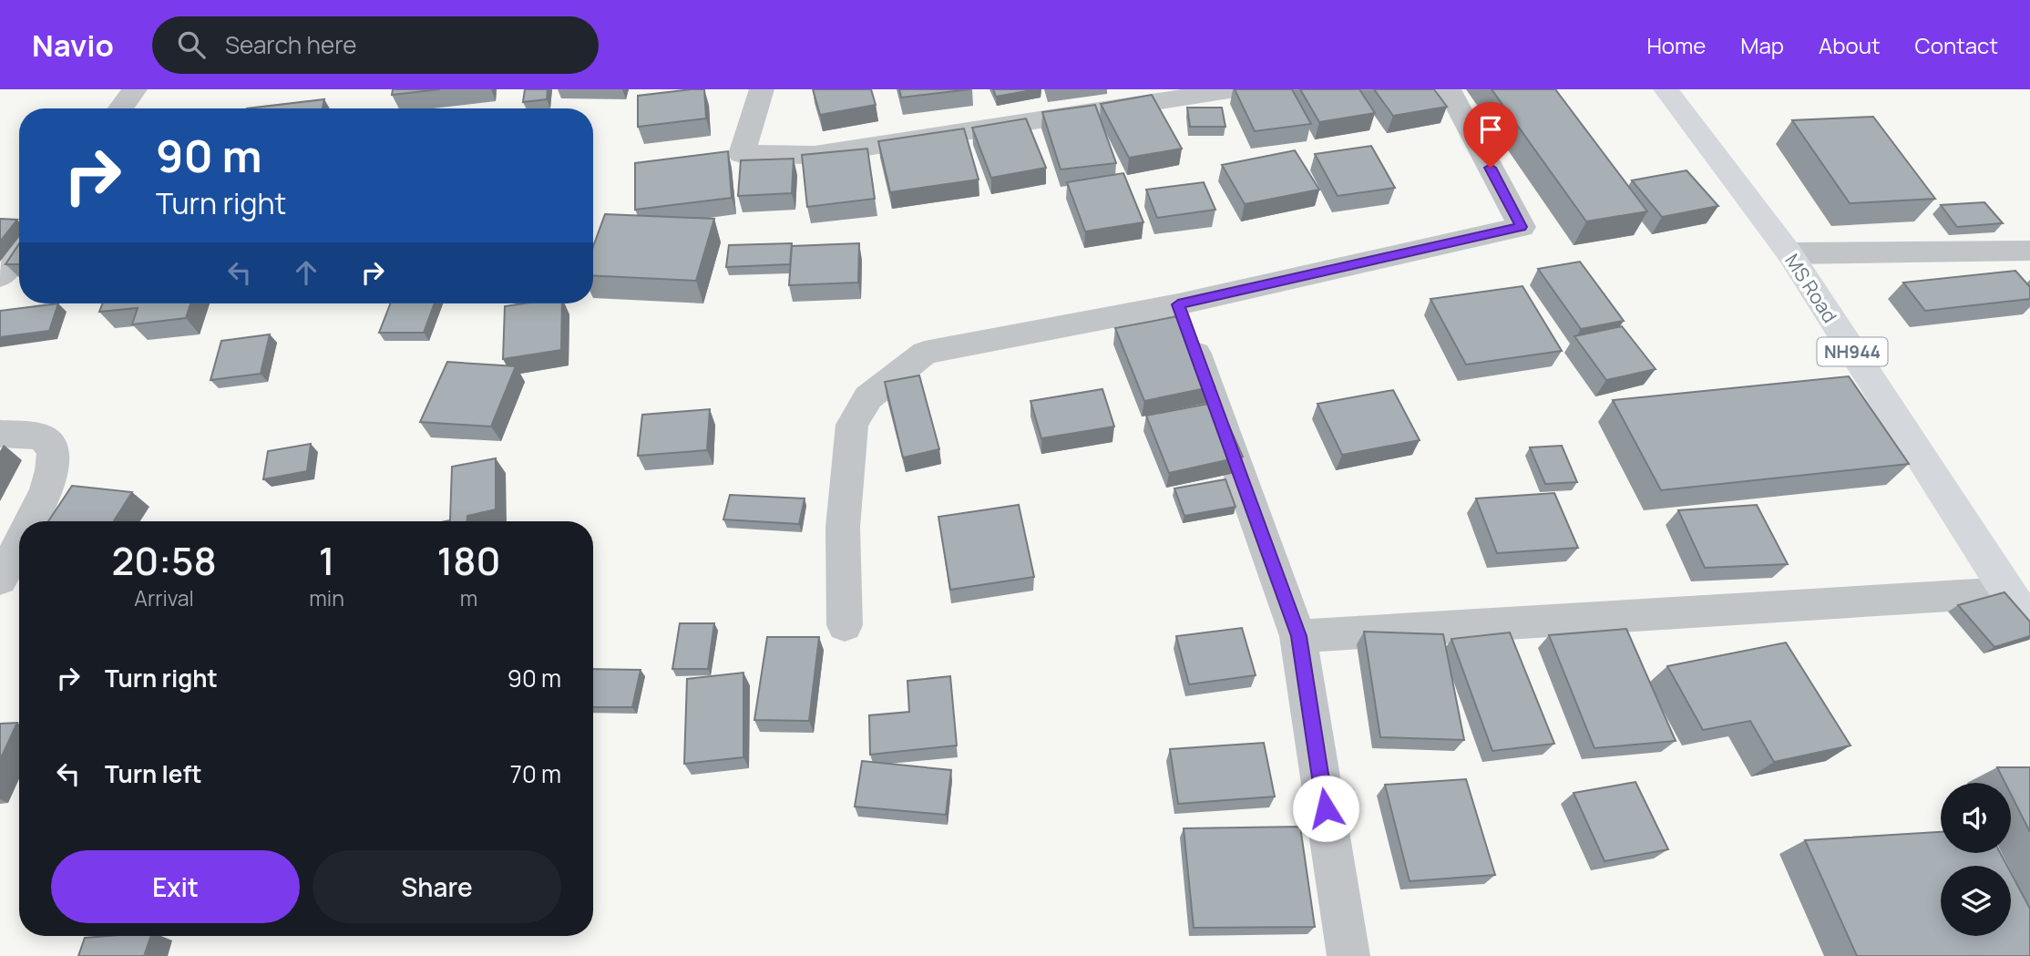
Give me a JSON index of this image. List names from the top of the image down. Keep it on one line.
{"streets":{"highway":["MS Road","NH944"]},"page":{"header":"Navio","search":"Search here","nav":["Home","Map","About","Contact"],"turn":["90 m","Turn right"],"eta":["20:58","Arrival","1","min","180","m"],"list":[{"name":"Turn right","value":"90 m"},{"name":"Turn left","value":"70 m"}],"buttons":["Exit","Share"]}}
